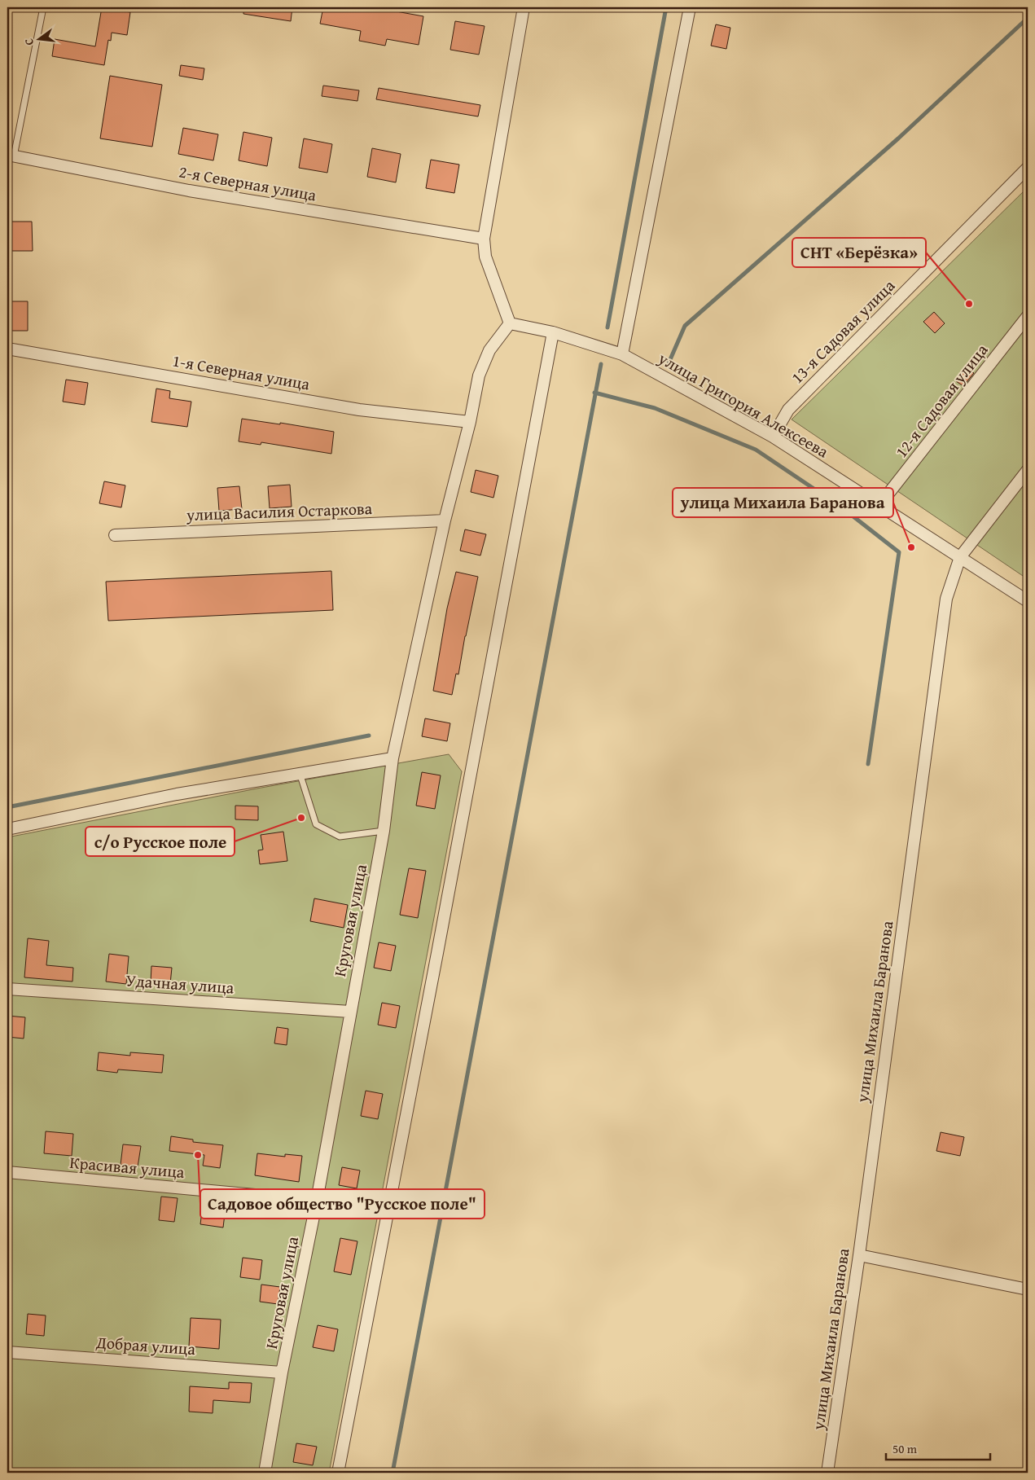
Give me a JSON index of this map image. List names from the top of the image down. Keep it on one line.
{"streets":{"street":["2-я Северная улица","13-я Садовая улица","1-я Северная улица","12-я Садовая улица","улица Григория Алексеева","улица Василия Остаркова","Круговая улица","Удачная улица","улица Михаила Баранова","Красивая улица","Добрая улица"]},"crossings":[["13-я Садовая улица","улица Григория Алексеева"],["1-я Северная улица","Круговая улица"],["12-я Садовая улица","улица Григория Алексеева"],["улица Григория Алексеева","Круговая улица"],["улица Григория Алексеева","улица Михаила Баранова"],["улица Василия Остаркова","Круговая улица"],["Круговая улица","Удачная улица"],["Круговая улица","Красивая улица"],["Круговая улица","Добрая улица"]],"places":["СНТ «Берёзка»","улица Михаила Баранова","с/о Русское поле","Садовое общество \"Русское поле\""],"scale_bar":"50 m","north":"left"}
